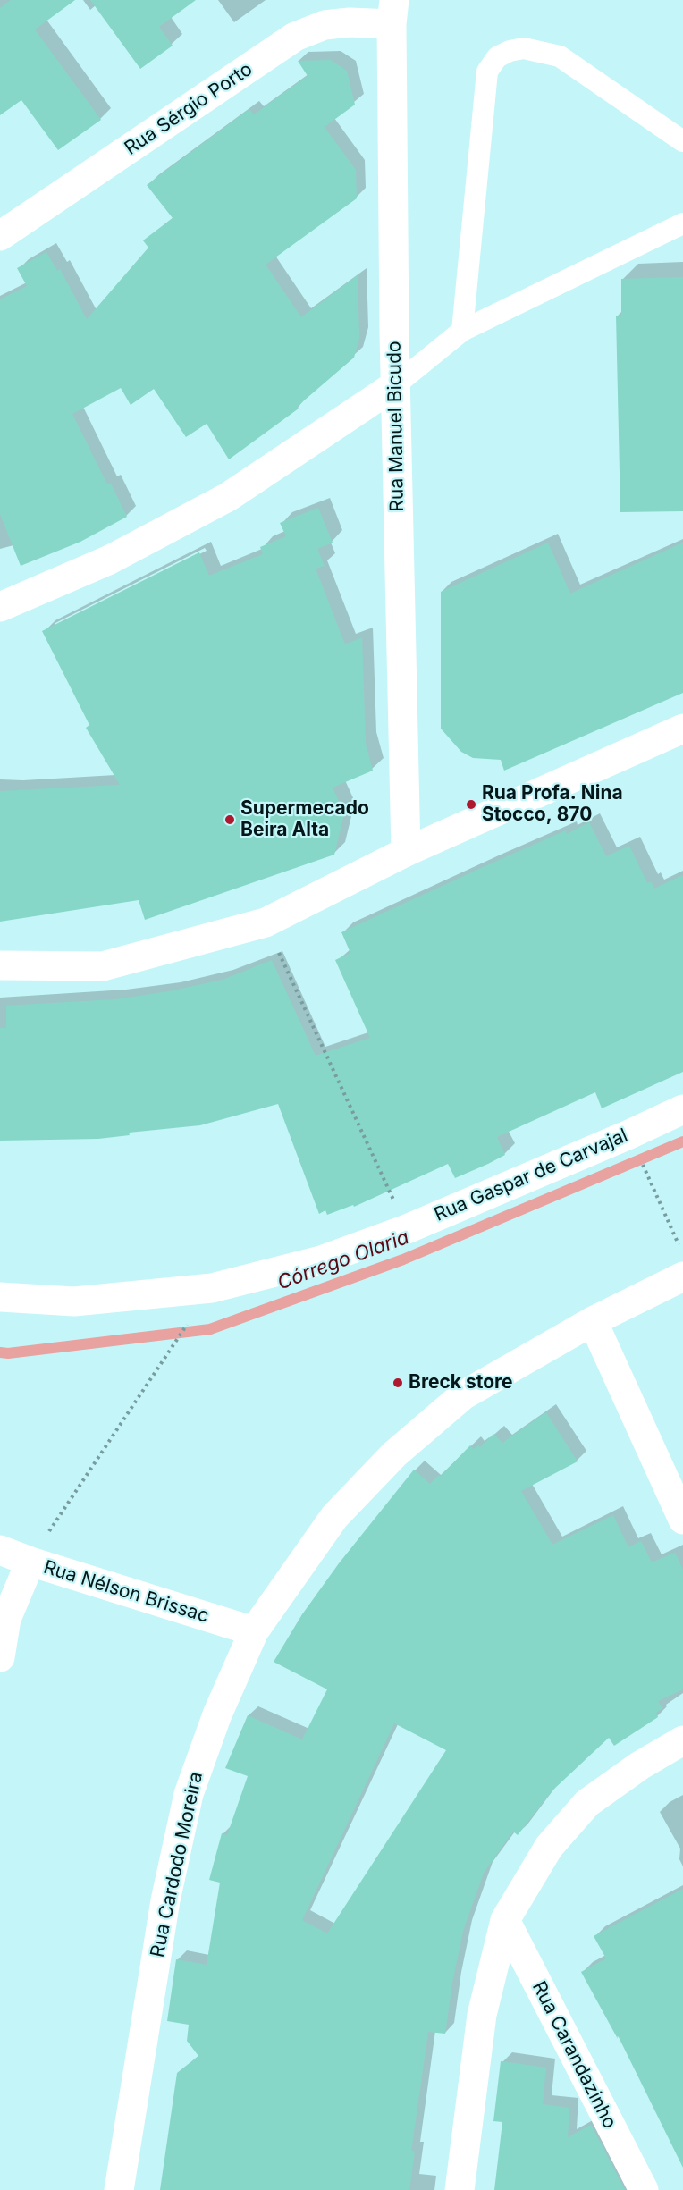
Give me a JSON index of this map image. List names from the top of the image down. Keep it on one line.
{"streets":{"street":["Rua Sérgio Porto","Rua Manuel Bicudo","Rua Gaspar de Carvajal","Rua Nélson Brissac","Rua Cardodo Moreira","Rua Carandazinho"]},"crossings":[["Rua Sérgio Porto","Rua Manuel Bicudo"],["Rua Nélson Brissac","Rua Cardodo Moreira"]],"water":["Córrego Olaria"],"places":["Rua Profa. Nina Stocco, 870","Supermecado Beira Alta","Breck store"]}
